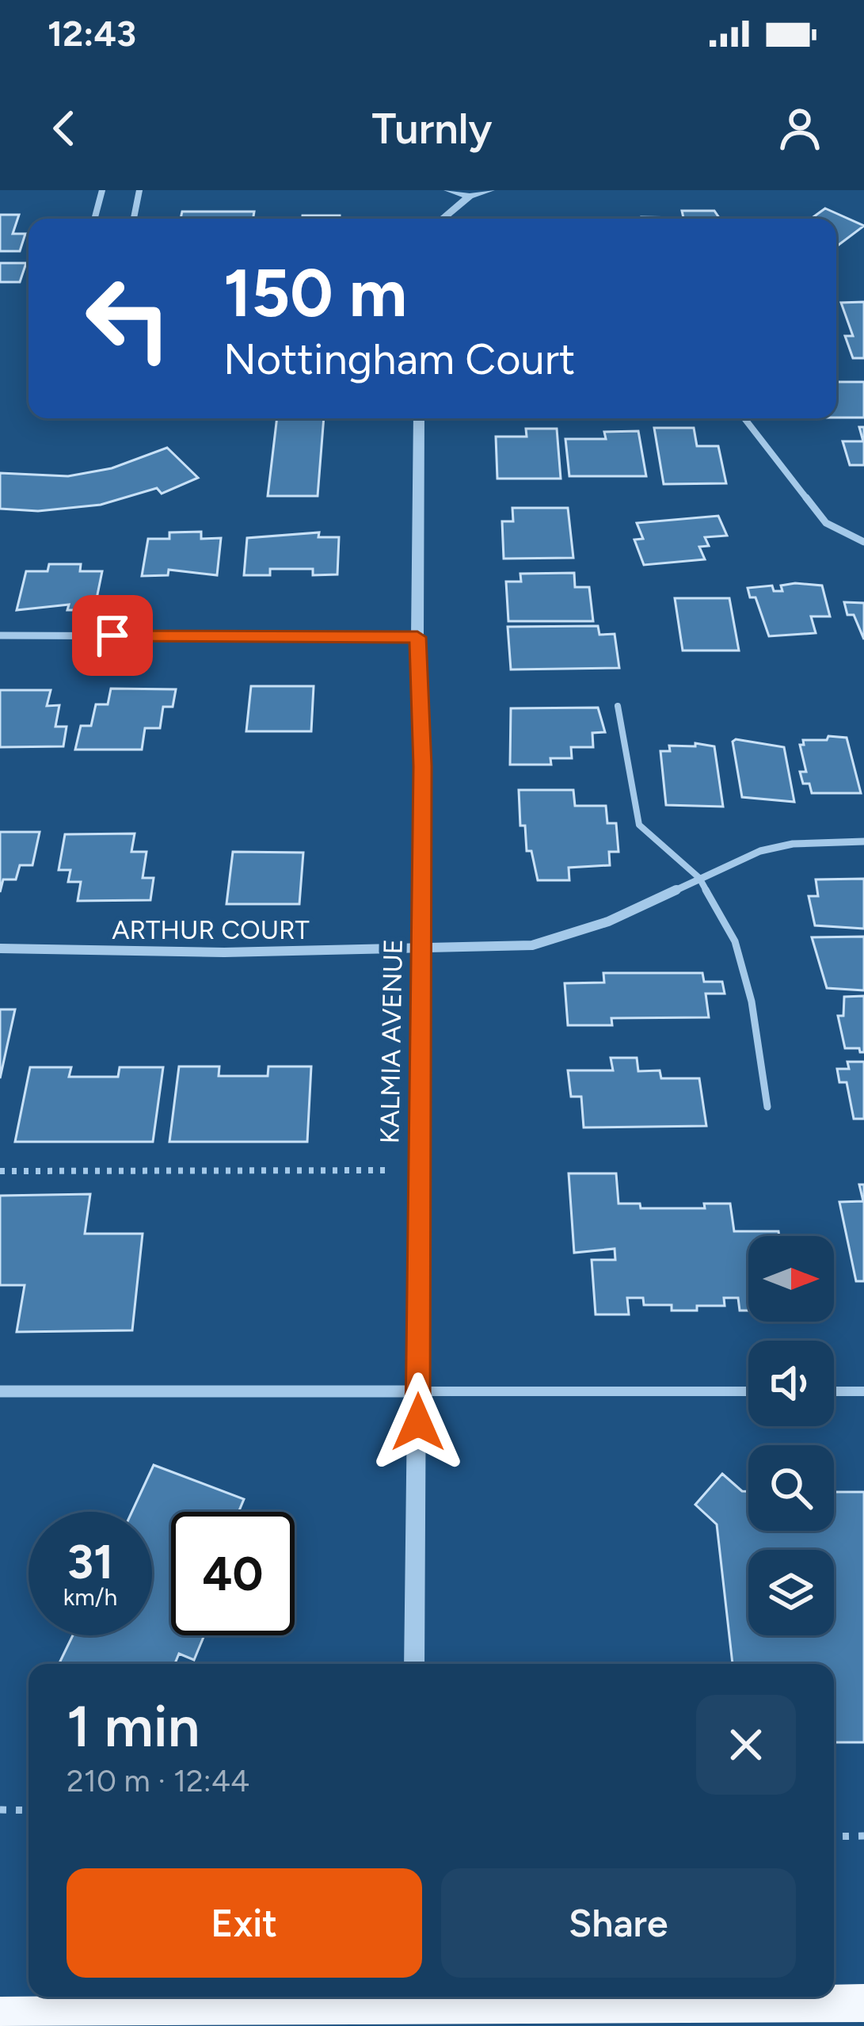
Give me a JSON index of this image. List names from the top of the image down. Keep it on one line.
{"streets":{"street":["ARTHUR COURT","KALMIA AVENUE"]},"crossings":[["ARTHUR COURT","KALMIA AVENUE"]],"north":"right","page":{"status":"12:43","header":"Turnly","turn":["150 m","Nottingham Court"],"speed":"31 km/h","limit":"40","heading":["1 min","210 m · 12:44"],"buttons":["Exit","Share"]}}
